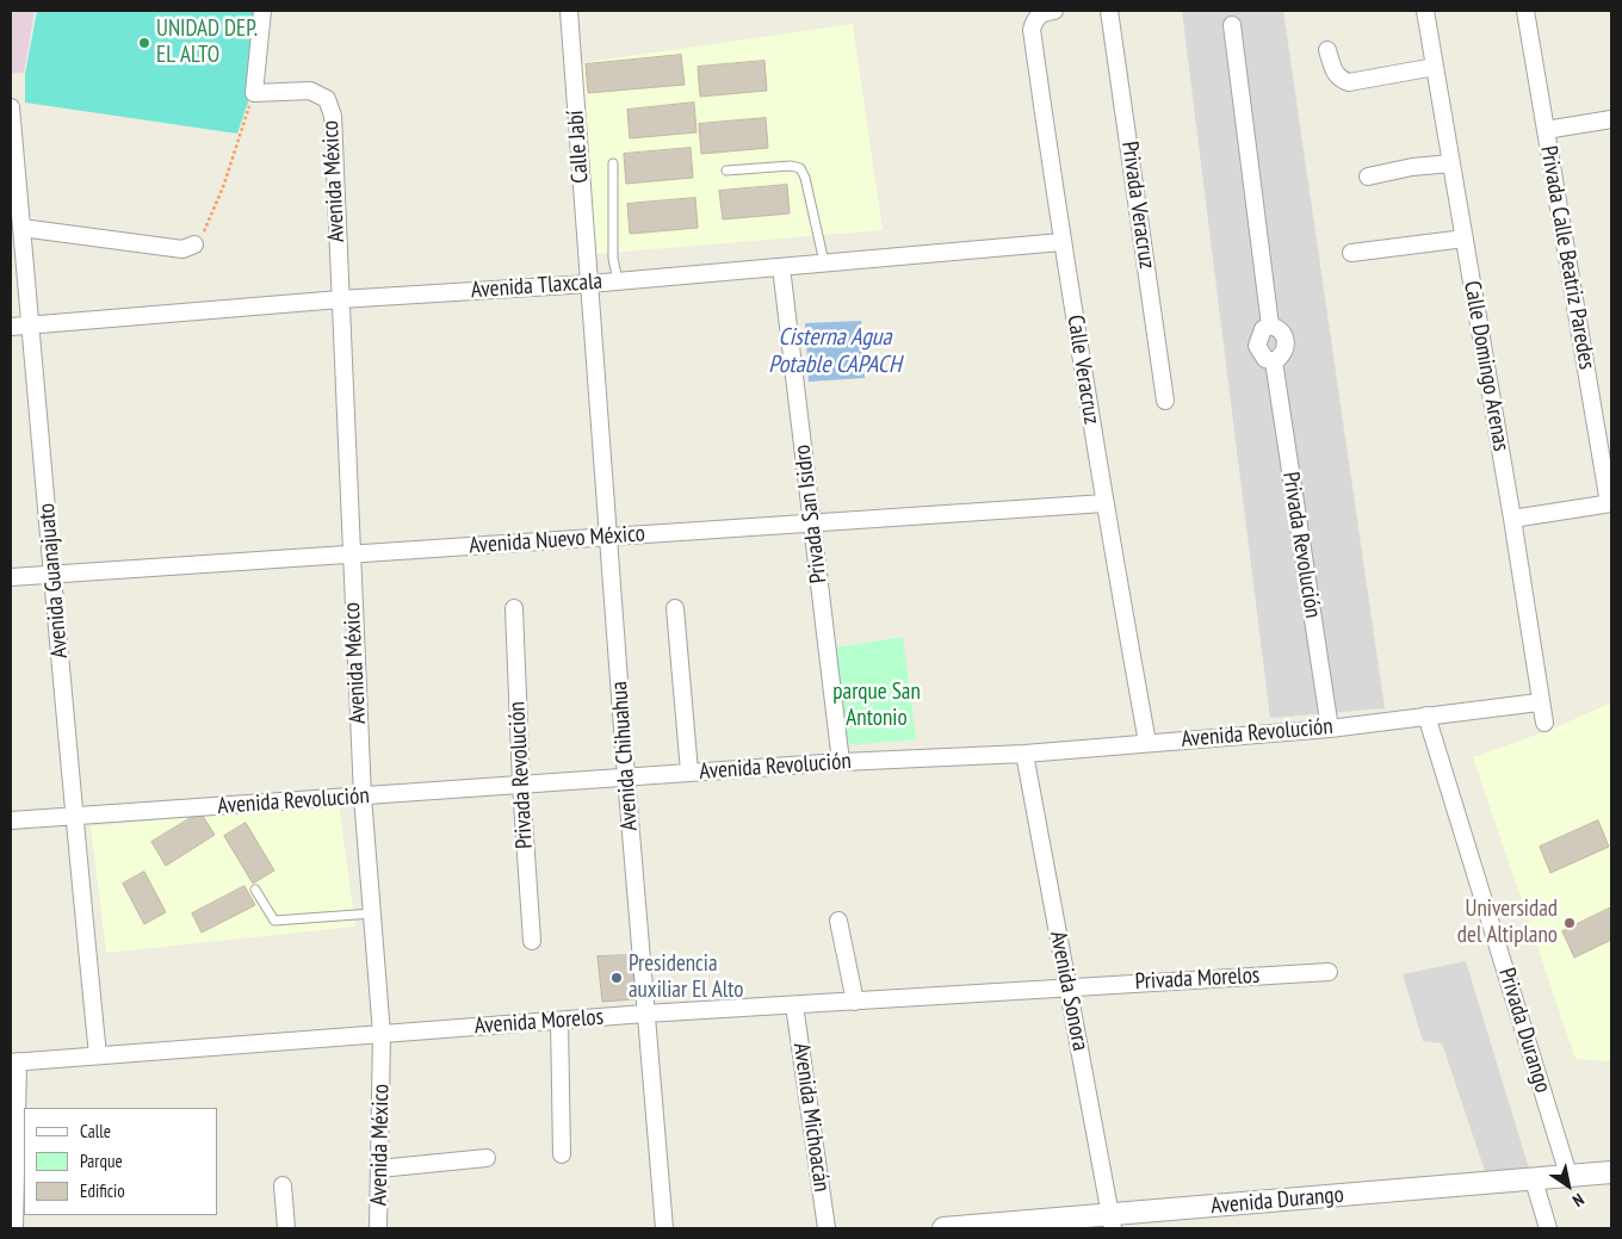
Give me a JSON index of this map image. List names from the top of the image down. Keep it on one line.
{"streets":{"street":["Calle Jabí","Avenida México","Privada Veracruz","Privada Calle Beatriz Paredes","Avenida Tlaxcala","Calle Domingo Arenas","Calle Veracruz","Privada San Isidro","Avenida Nuevo México","Privada Revolución","Avenida Guanajuato","Avenida Revolución","Avenida Chihuahua","Privada Morelos","Avenida Sonora","Avenida Morelos","Privada Durango","Avenida Michoacán","Avenida Durango"]},"crossings":[["Calle Jabí","Avenida Tlaxcala"],["Calle Jabí","Avenida Chihuahua"],["Avenida México","Avenida Tlaxcala"],["Avenida México","Avenida Nuevo México"],["Avenida México","Avenida Revolución"],["Avenida México","Avenida Morelos"],["Avenida Tlaxcala","Calle Veracruz"],["Avenida Tlaxcala","Privada San Isidro"],["Avenida Tlaxcala","Avenida Guanajuato"],["Avenida Tlaxcala","Avenida Chihuahua"],["Calle Domingo Arenas","Avenida Revolución"],["Calle Veracruz","Avenida Nuevo México"],["Calle Veracruz","Avenida Revolución"],["Privada San Isidro","Avenida Nuevo México"],["Privada San Isidro","Avenida Revolución"],["Avenida Nuevo México","Avenida Guanajuato"],["Avenida Nuevo México","Avenida Chihuahua"],["Privada Revolución","Avenida Revolución"],["Avenida Guanajuato","Avenida Revolución"],["Avenida Guanajuato","Avenida Morelos"],["Avenida Revolución","Avenida Chihuahua"],["Avenida Revolución","Avenida Sonora"],["Avenida Revolución","Privada Durango"],["Avenida Chihuahua","Avenida Morelos"],["Privada Morelos","Avenida Sonora"],["Privada Morelos","Avenida Morelos"],["Avenida Sonora","Avenida Morelos"],["Avenida Sonora","Avenida Durango"],["Avenida Morelos","Avenida Michoacán"],["Privada Durango","Avenida Durango"]],"water":["Cisterna Agua Potable CAPACH"],"parks":["parque San Antonio"],"places":["UNIDAD DEP. EL ALTO","Universidad del Altiplano","Presidencia auxiliar El Alto"],"legend":["Calle","Parque","Edificio"],"north":"bottom right"}
